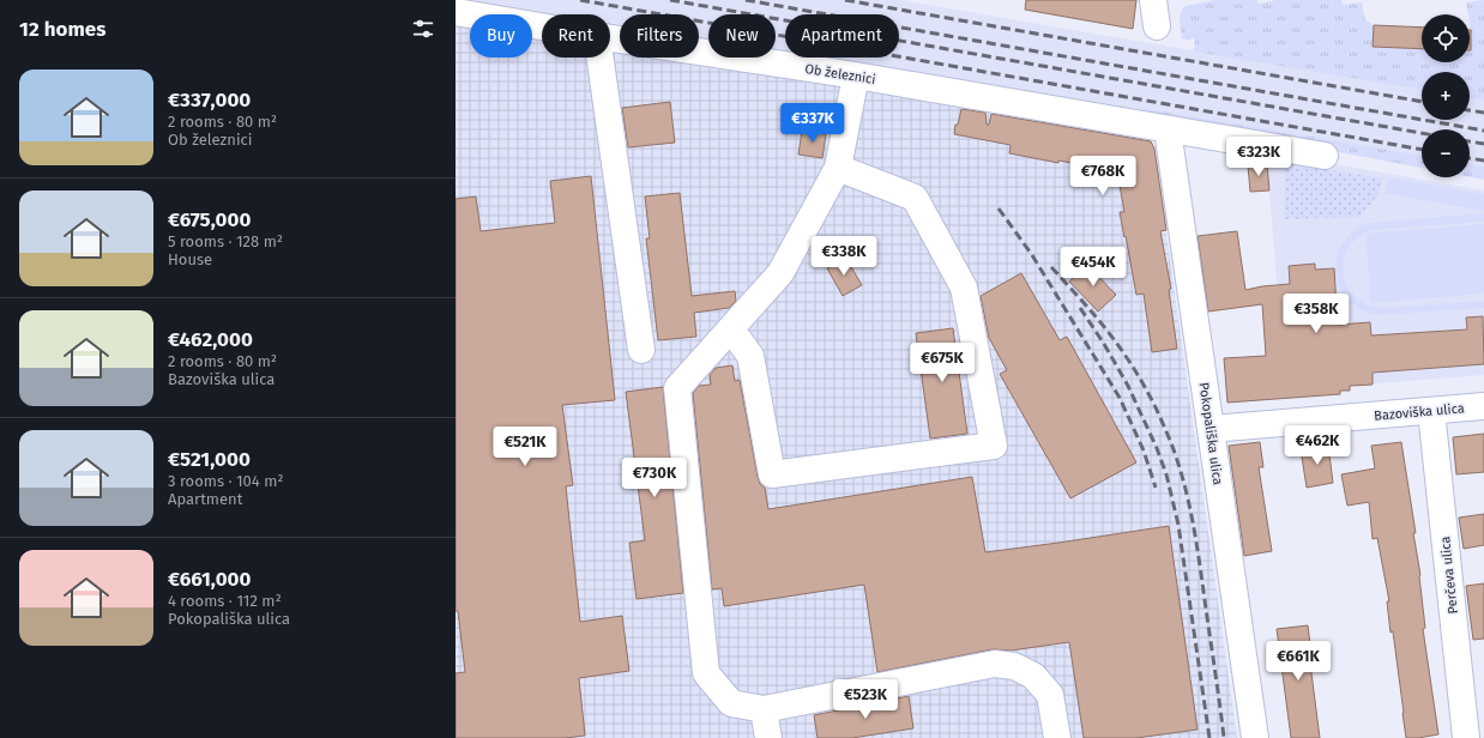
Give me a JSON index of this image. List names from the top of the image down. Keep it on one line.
{"streets":{"street":["Ob železnici","Bazoviška ulica","Pokopališka ulica","Perčeva ulica"]},"crossings":[["Ob železnici","Pokopališka ulica"],["Bazoviška ulica","Pokopališka ulica"],["Bazoviška ulica","Perčeva ulica"]],"page":{"heading":"12 homes","map_buttons":["+","−"],"chip":["Buy","Rent","Filters","New","Apartment"],"list":[{"name":"€337,000","note":"2 rooms · 80 m² · Ob železnici"},{"name":"€675,000","note":"5 rooms · 128 m² · House"},{"name":"€462,000","note":"2 rooms · 80 m² · Bazoviška ulica"},{"name":"€521,000","note":"3 rooms · 104 m² · Apartment"},{"name":"€661,000","note":"4 rooms · 112 m² · Pokopališka ulica"}],"price":["€337K","€323K","€768K","€338K","€454K","€358K","€675K","€462K","€521K","€730K","€661K","€523K"]}}
